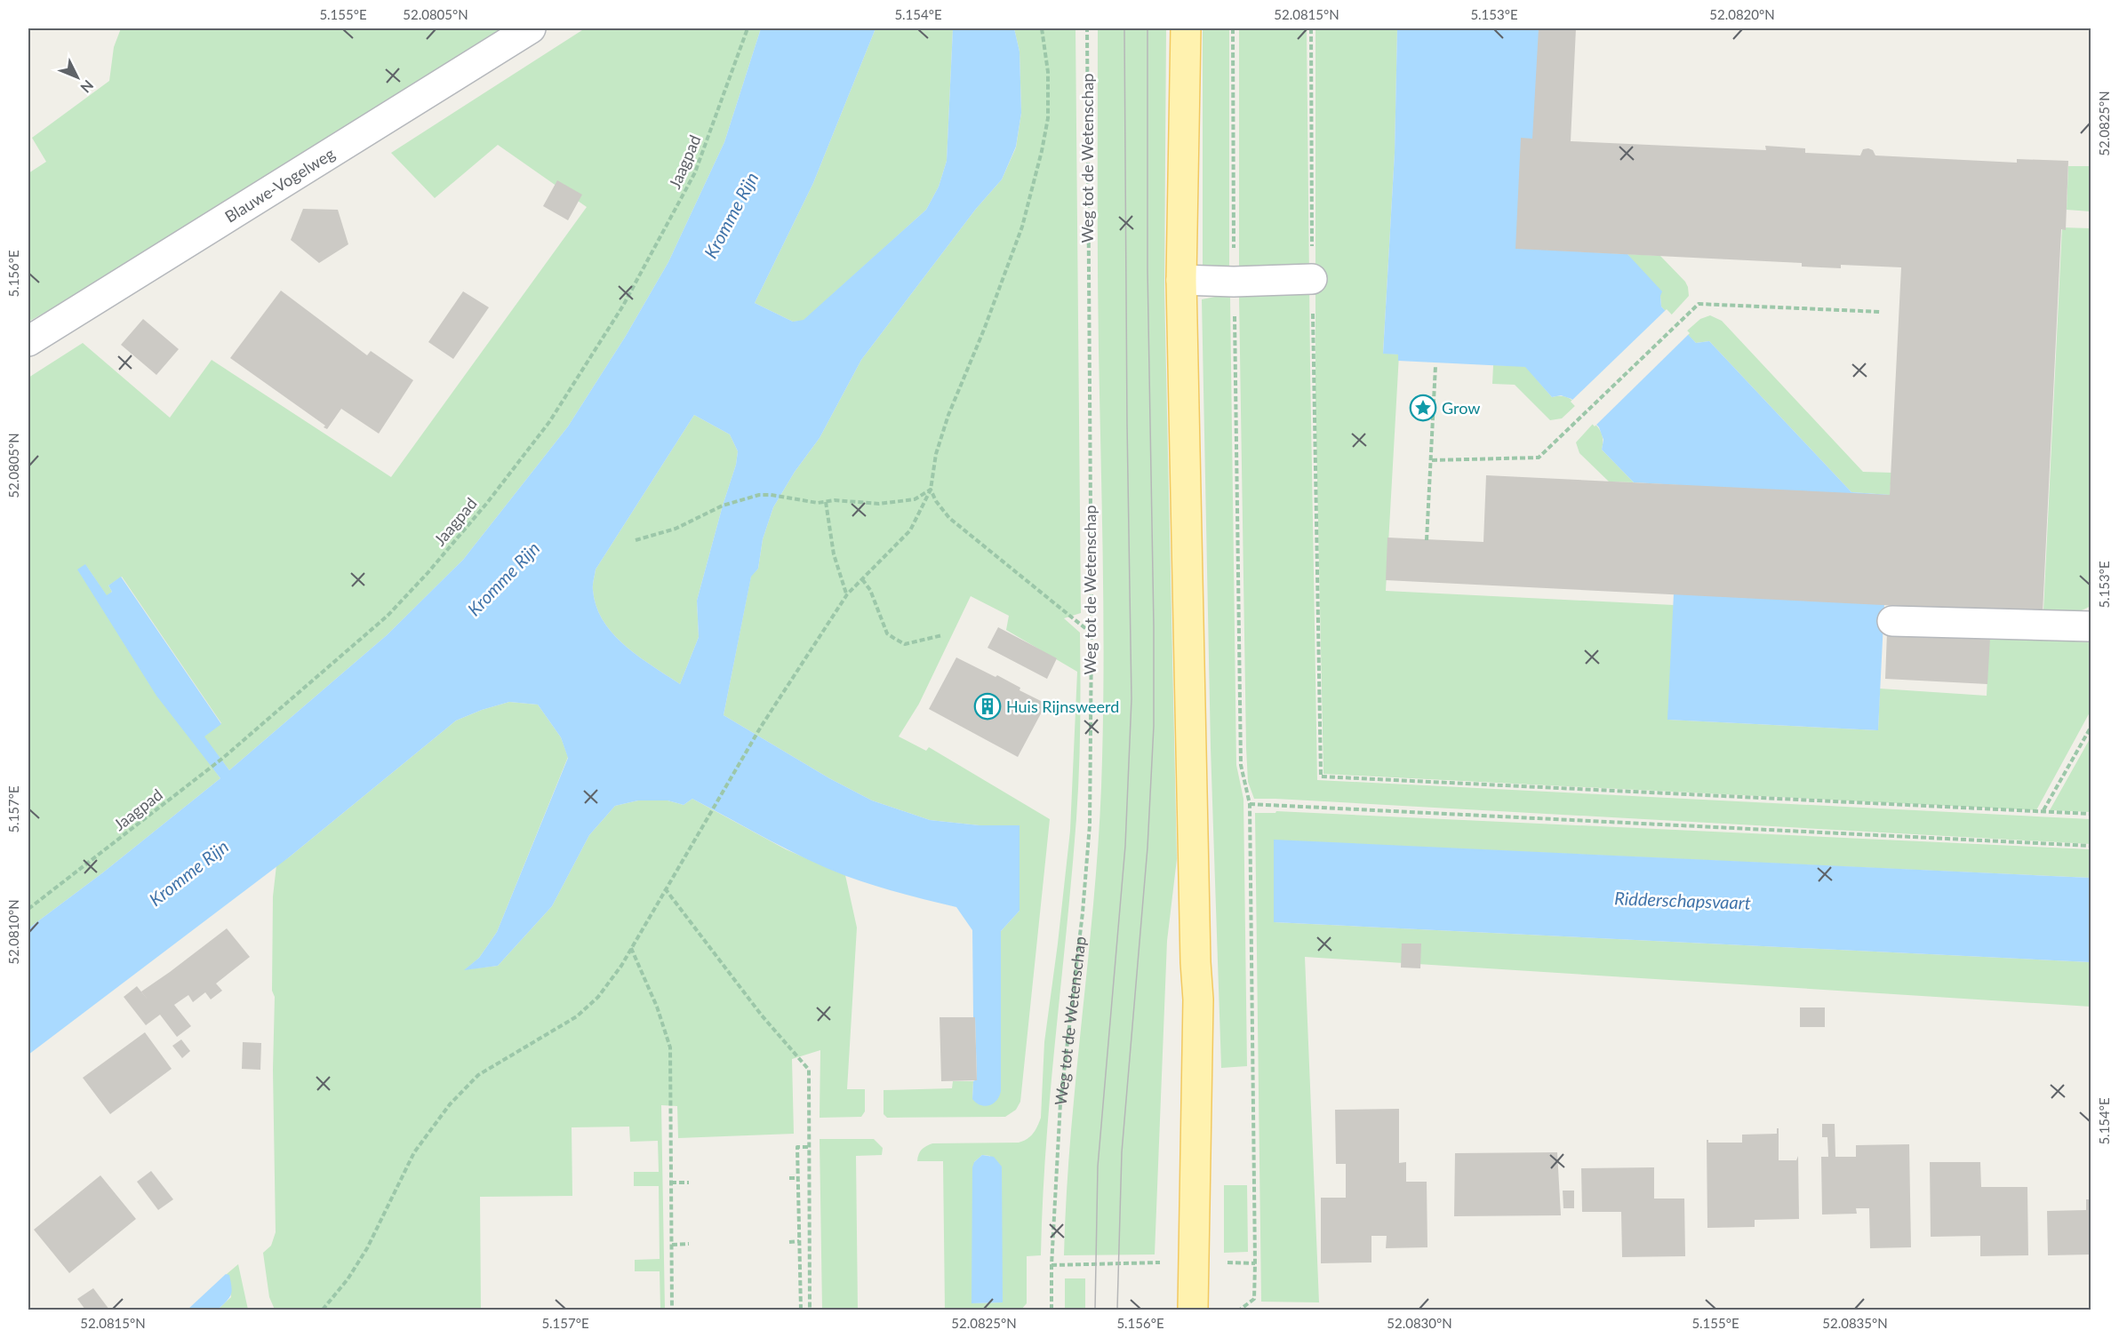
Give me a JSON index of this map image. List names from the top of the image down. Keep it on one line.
{"streets":{"lane":["Blauwe-Vogelweg"],"path":["Weg tot de Wetenschap","Jaagpad"]},"water":["Kromme Rijn","Ridderschapsvaart"],"places":{"place":["Grow"],"building":["Huis Rijnsweerd"]},"north":"bottom right","coordinates":["5.155°E","52.0805°N","5.154°E","52.0815°N","5.153°E","52.0820°N","52.0825°N","5.156°E","5.157°E","52.0810°N","52.0830°N","52.0835°N"]}
